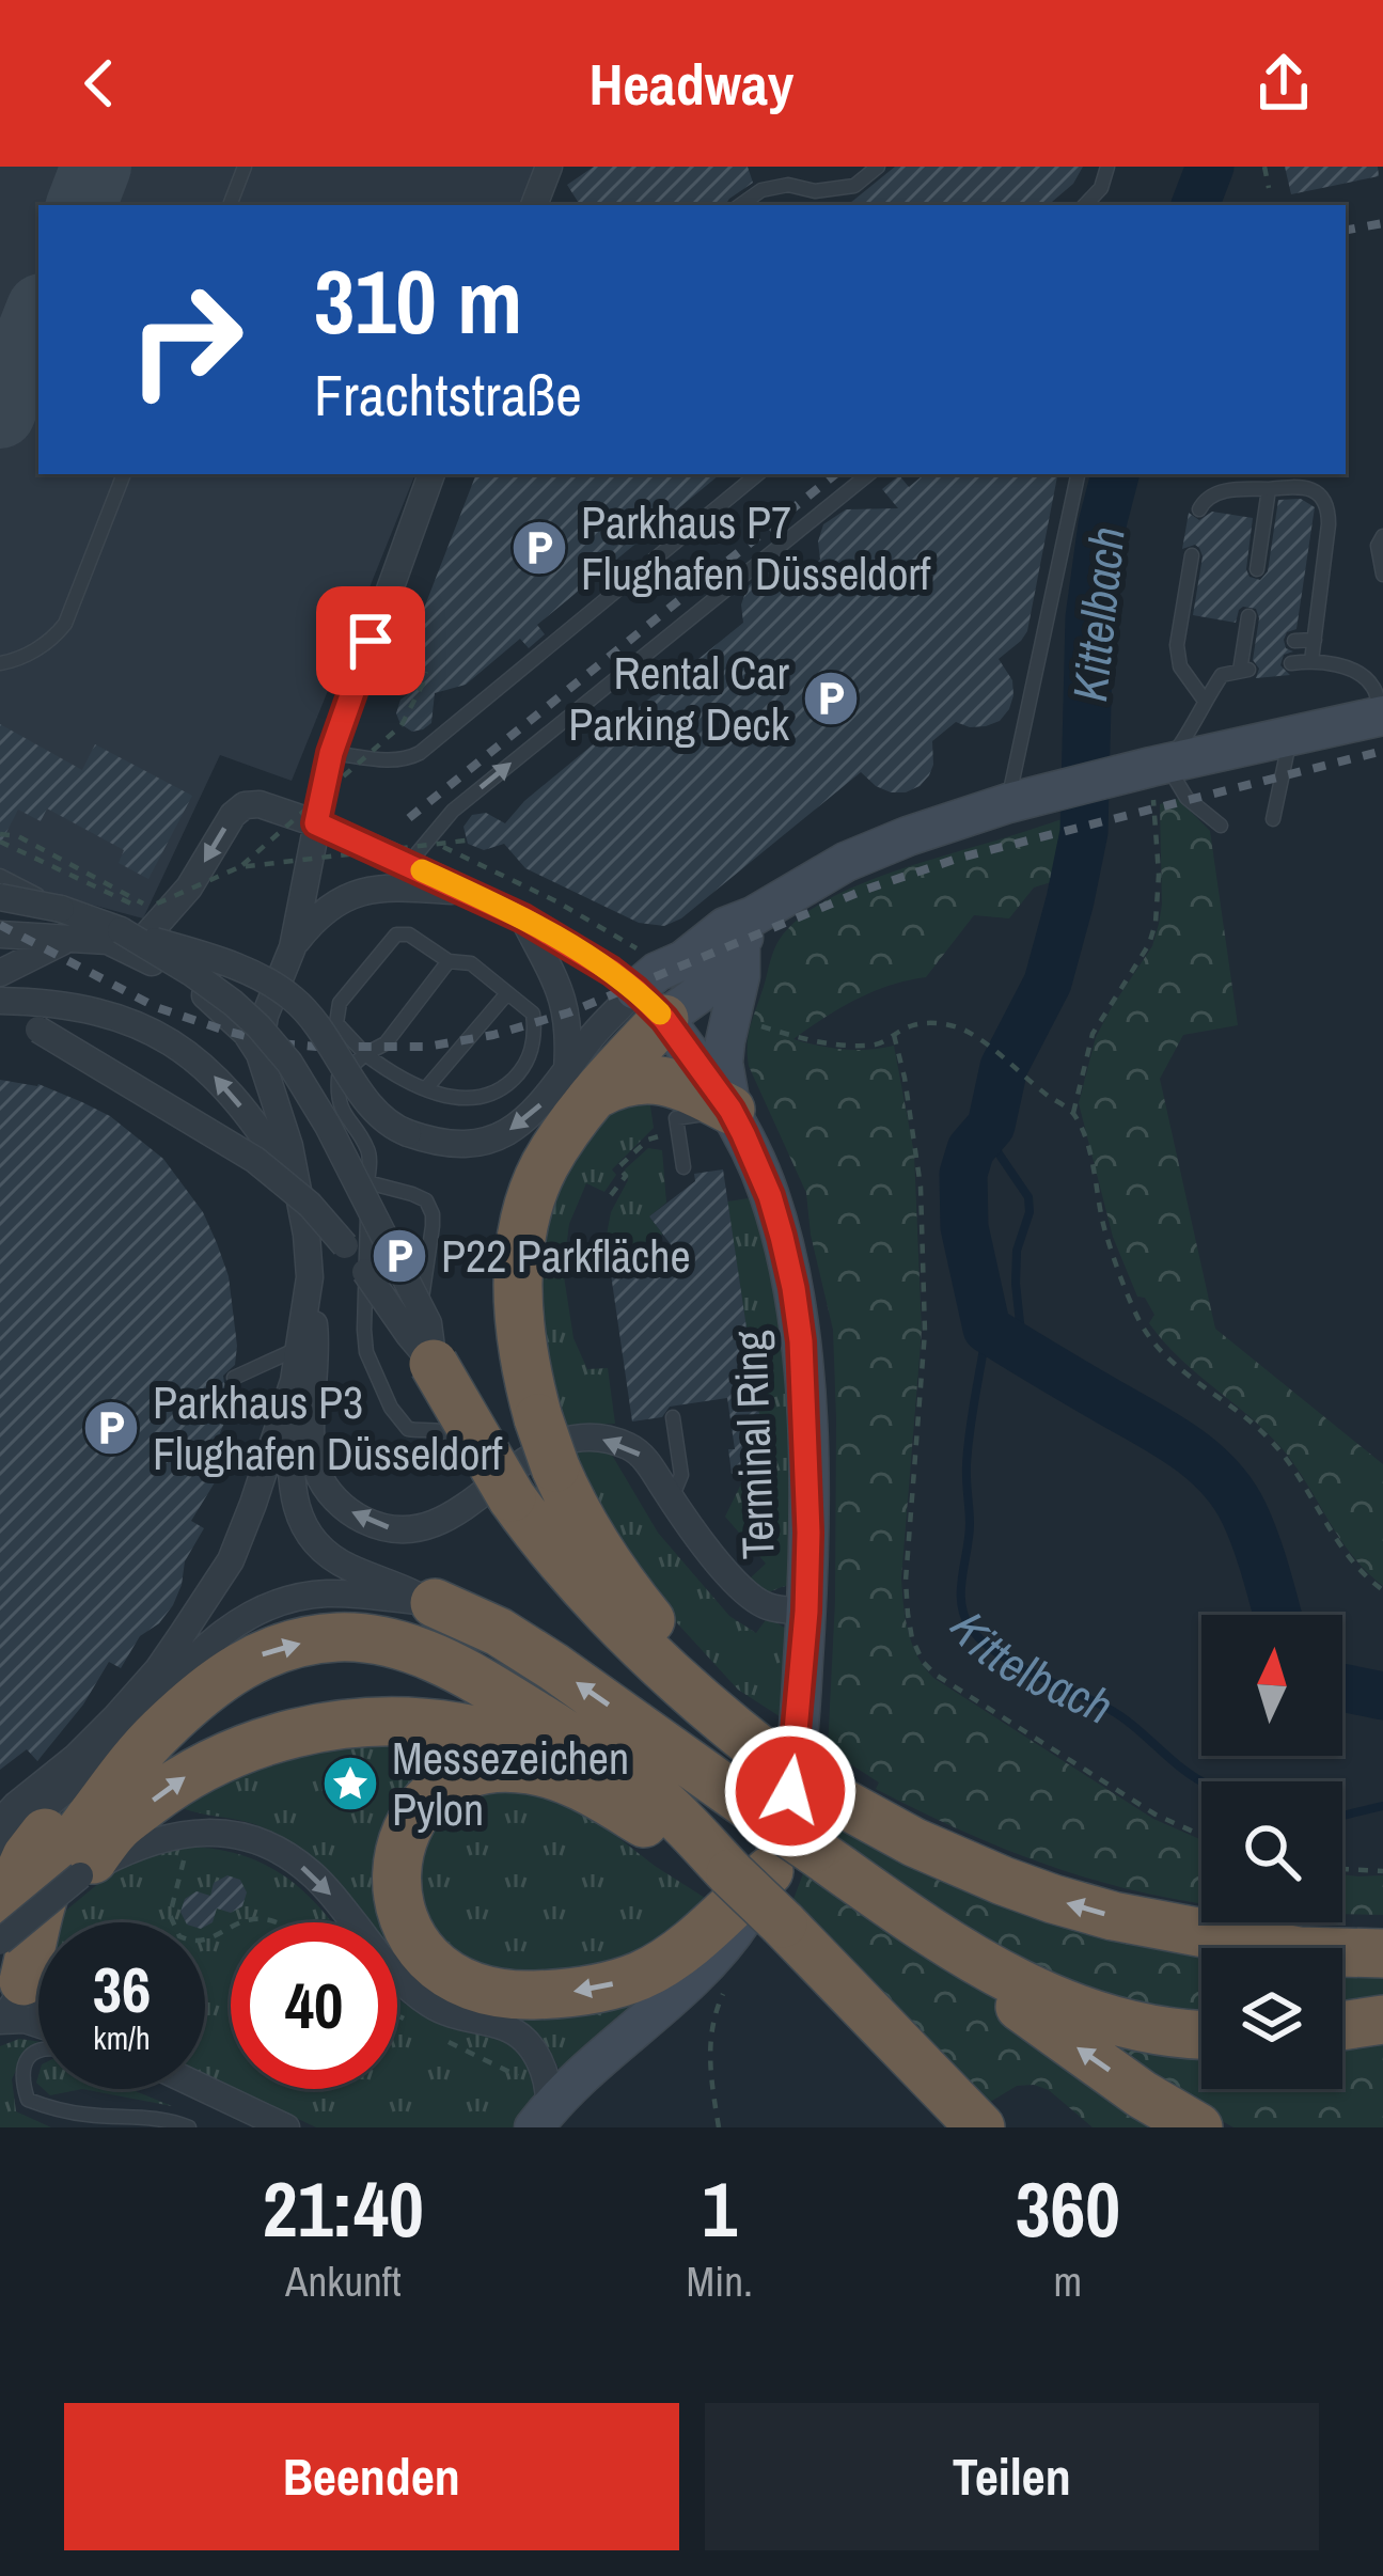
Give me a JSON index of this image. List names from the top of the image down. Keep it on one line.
{"streets":{"street":["Terminal Ring"]},"water":["Kittelbach"],"places":{"parking":["Parkhaus P7 Flughafen Düsseldorf","Rental Car Parking Deck","P22 Parkfläche","Parkhaus P3 Flughafen Düsseldorf"],"place":["Messezeichen Pylon"]},"north":"top","page":{"header":"Headway","turn":["310 m","Frachtstraße"],"speed":"36 km/h","limit":"40","eta":["21:40","Ankunft","1","Min.","360","m"],"buttons":["Beenden","Teilen"]}}
